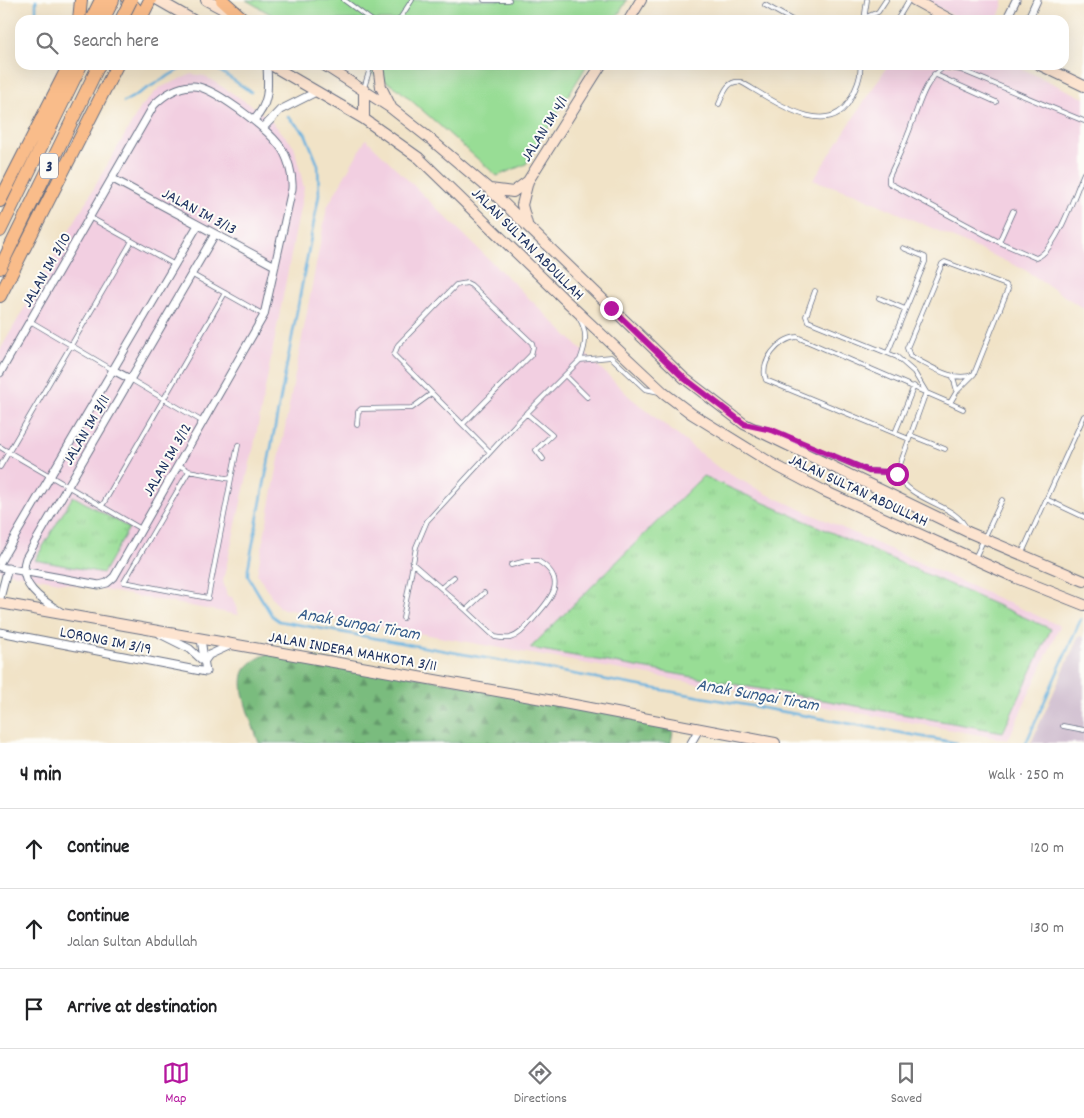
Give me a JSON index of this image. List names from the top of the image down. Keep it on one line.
{"streets":{"highway":["3"],"main road":["JALAN IM 4/1","JALAN SULTAN ABDULLAH","JALAN INDERA MAHKOTA 3/11"],"street":["JALAN IM 3/13","JALAN IM 3/10","JALAN IM 3/11","JALAN IM 3/12","LORONG IM 3/19"]},"crossings":[["JALAN IM 4/1","JALAN SULTAN ABDULLAH"],["JALAN IM 3/13","JALAN IM 3/10"],["JALAN IM 3/13","JALAN IM 3/11"],["JALAN IM 3/13","JALAN IM 3/12"],["JALAN IM 3/10","JALAN IM 3/12"],["JALAN IM 3/11","JALAN IM 3/12"]],"water":["Anak Sungai Tiram"],"page":{"search":"Search here","heading":["4 min","Walk · 250 m"],"list":[["Continue","120 m"],["Continue","Jalan Sultan Abdullah","130 m"],"Arrive at destination"],"nav":["Map","Directions","Saved"]}}
